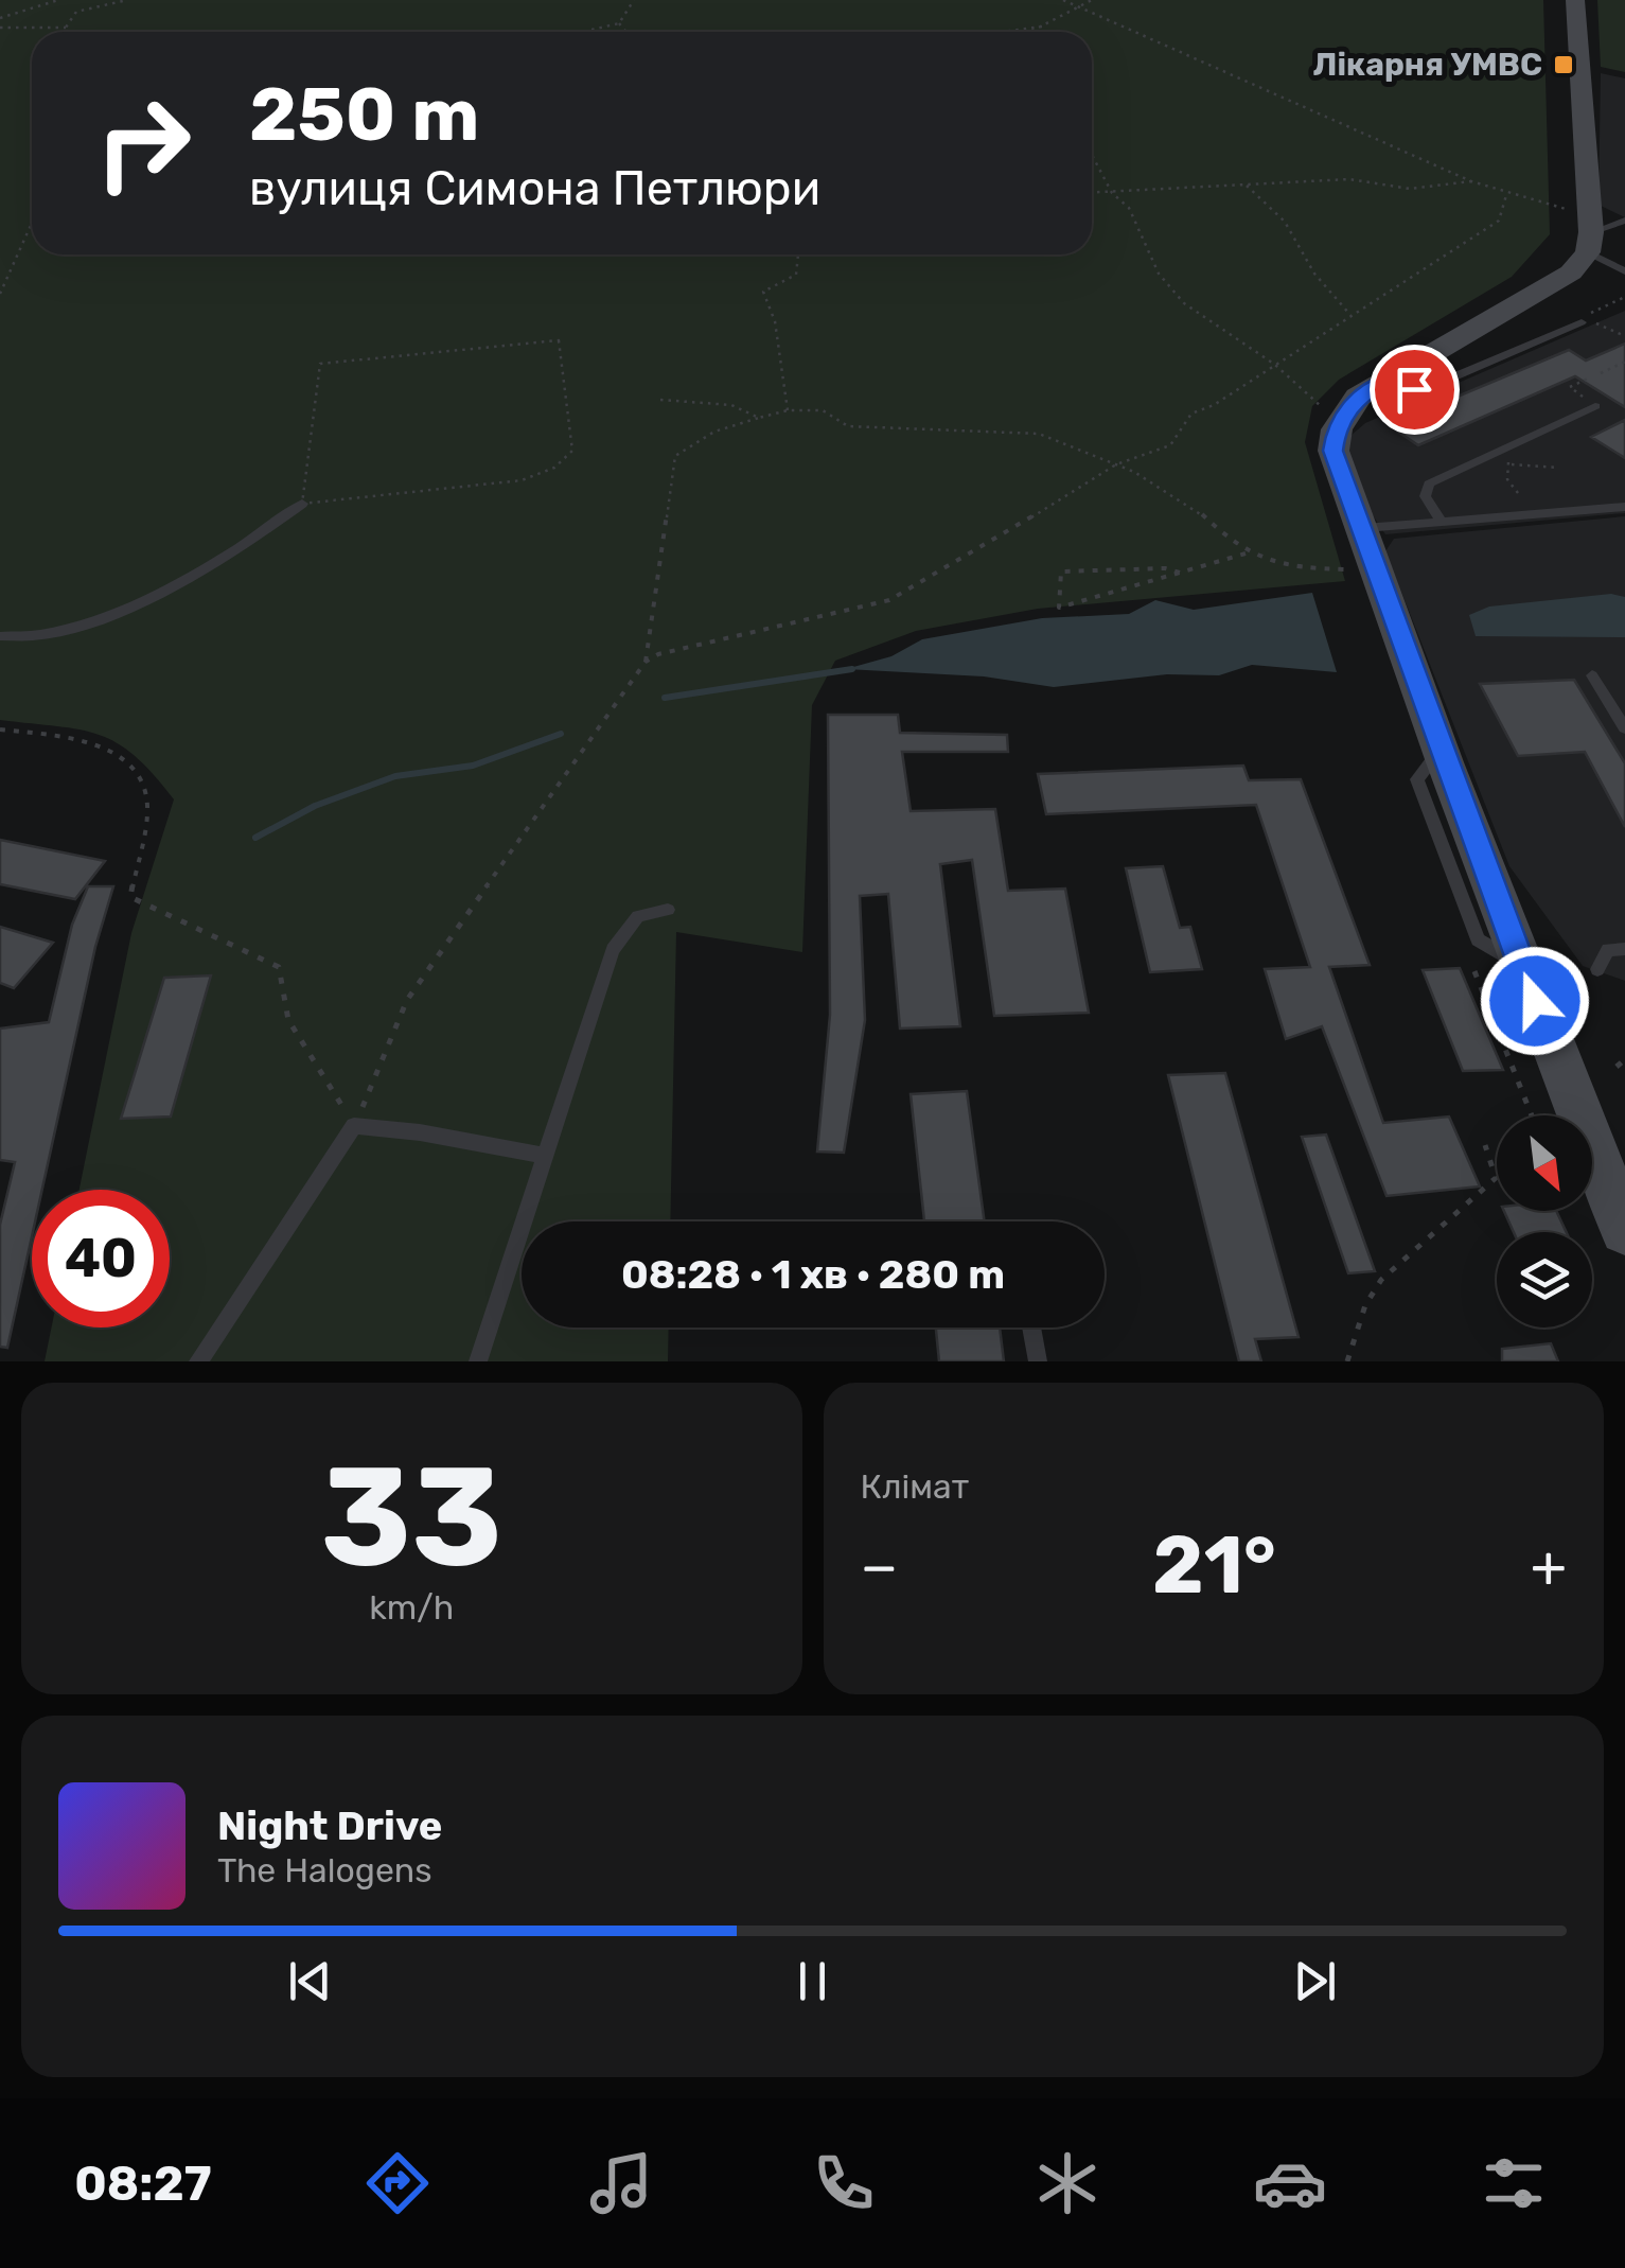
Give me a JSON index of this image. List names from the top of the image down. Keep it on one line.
{"places":{"transit":["Лікарня УМВС"]},"north":"bottom right","page":{"turn":["250 m","вулиця Симона Петлюри"],"limit":"40","trip":"08:28 · 1 хв · 280 m","tile":[["33","km/h"],"Клімат"],"heat":["−","21°","+"],"song":["Night Drive","The Halogens"],"tabs":"08:27"}}
